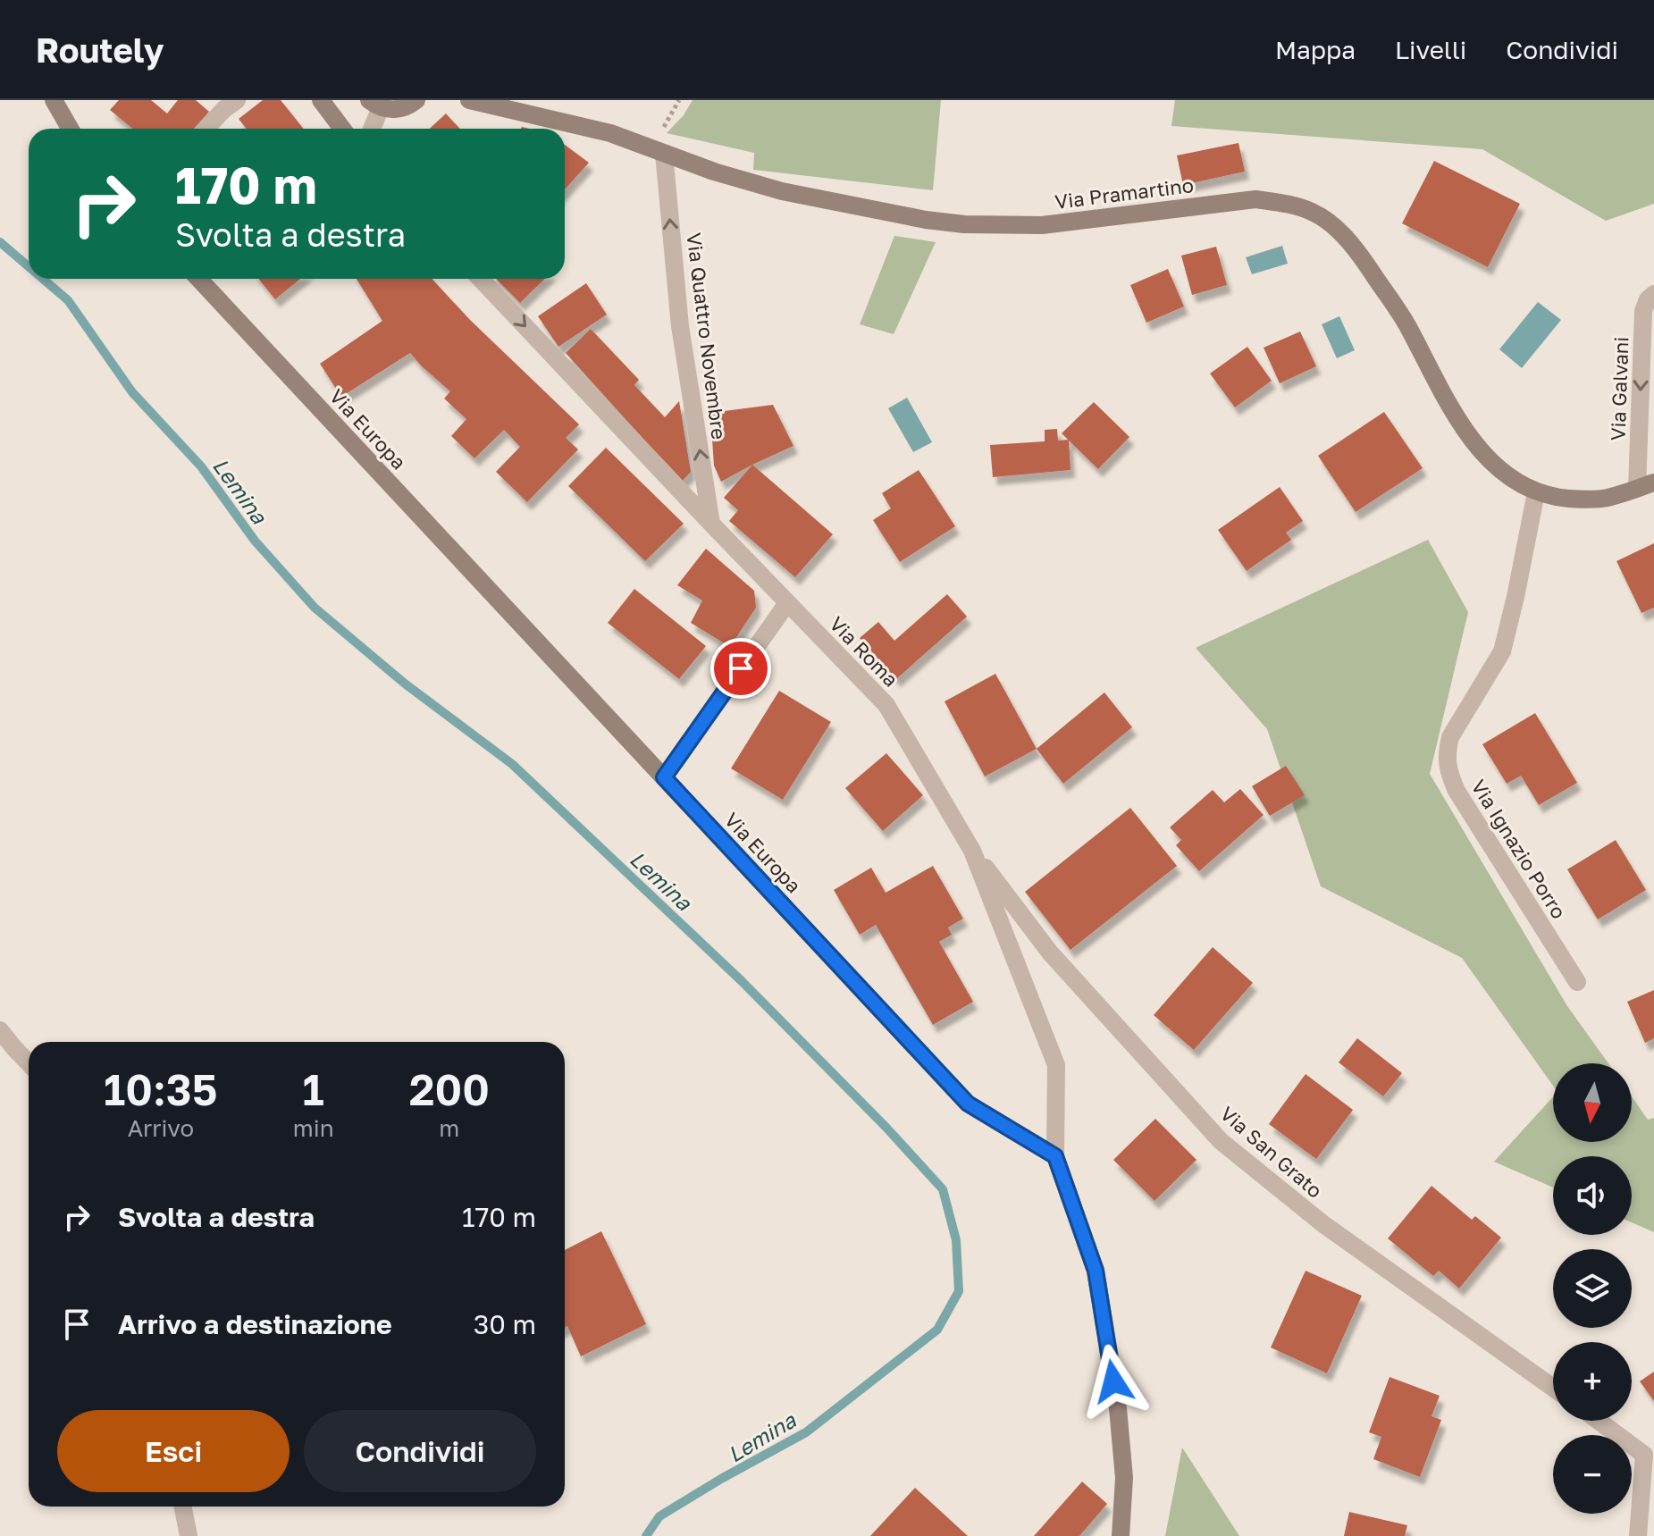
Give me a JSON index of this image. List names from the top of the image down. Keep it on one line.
{"streets":{"street":["Via Pramartino","Via Quattro Novembre","Via Galvani","Via Europa","Via Roma","Via Ignazio Porro","Via San Grato"]},"crossings":[["Via Pramartino","Via Quattro Novembre"],["Via Pramartino","Via Galvani"],["Via Pramartino","Via Ignazio Porro"],["Via Quattro Novembre","Via Roma"],["Via Europa","Via Roma"],["Via Roma","Via San Grato"]],"one_way":["Via Quattro Novembre","Via Galvani"],"water":["Lemina"],"north":"bottom","page":{"header":"Routely","nav":["Mappa","Livelli","Condividi"],"turn":["170 m","Svolta a destra"],"eta":["10:35","Arrivo","1","min","200","m"],"map_buttons":["+","−"],"list":[{"name":"Svolta a destra","value":"170 m"},{"name":"Arrivo a destinazione","value":"30 m"}],"buttons":["Esci","Condividi"]}}
